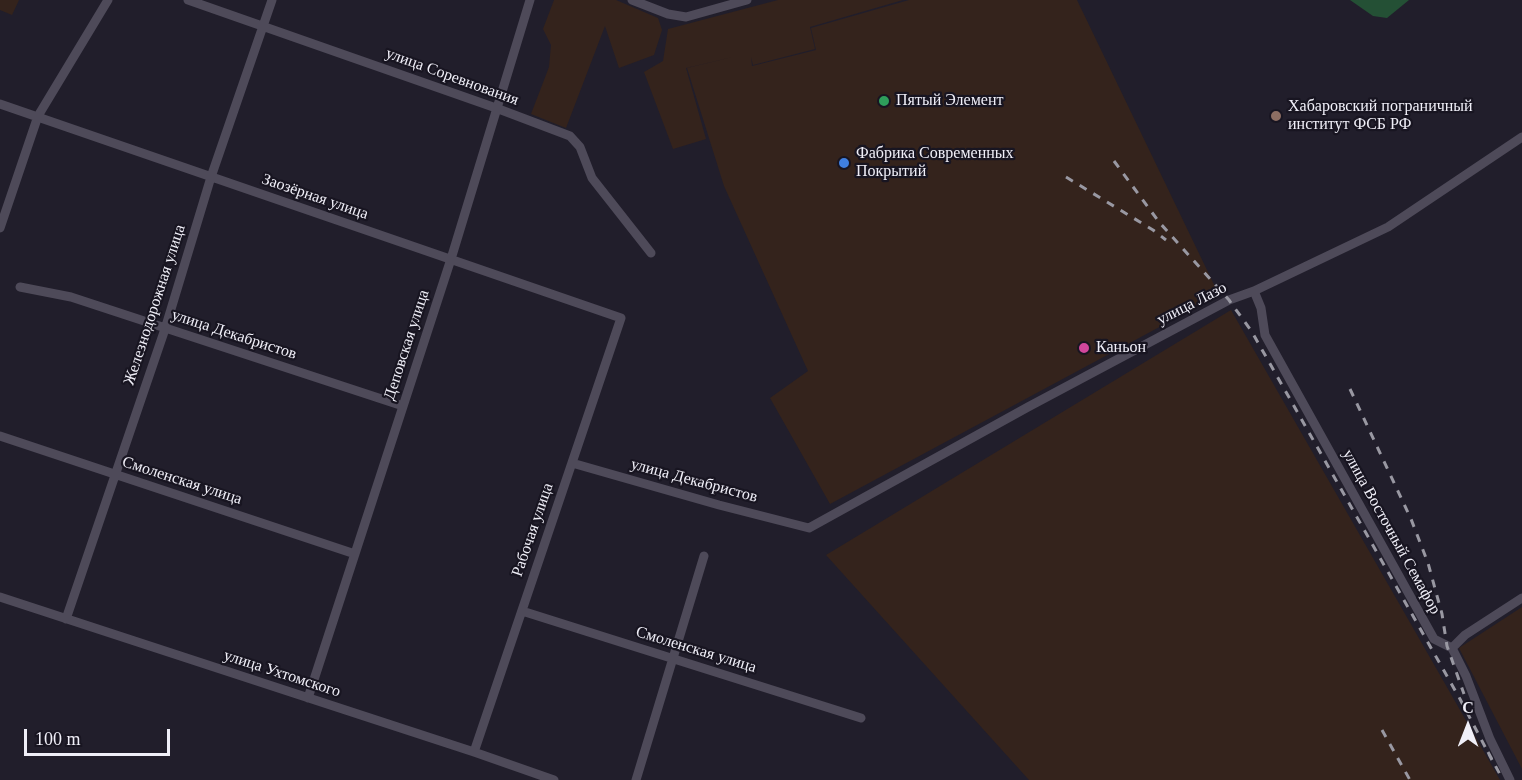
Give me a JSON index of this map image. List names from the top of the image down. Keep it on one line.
{"streets":{"street":["улица Соревнования","Заозёрная улица","улица Лазо","Железнодорожная улица","улица Декабристов","Деповская улица","Смоленская улица","Рабочая улица","улица Восточный Семафор","улица Ухтомского"]},"crossings":[["улица Соревнования","Железнодорожная улица"],["улица Соревнования","Деповская улица"],["Заозёрная улица","Железнодорожная улица"],["Заозёрная улица","Деповская улица"],["Заозёрная улица","Рабочая улица"],["улица Лазо","улица Декабристов"],["улица Лазо","улица Восточный Семафор"],["Железнодорожная улица","улица Декабристов"],["Железнодорожная улица","Смоленская улица"],["Железнодорожная улица","улица Ухтомского"],["улица Декабристов","Деповская улица"],["улица Декабристов","Рабочая улица"],["Деповская улица","Смоленская улица"],["Деповская улица","улица Ухтомского"],["Смоленская улица","Рабочая улица"],["Рабочая улица","улица Ухтомского"]],"places":["Пятый Элемент","Хабаровский пограничный институт ФСБ РФ","Фабрика Современных Покрытий","Каньон"],"scale_bar":"100 m","north":"top"}
